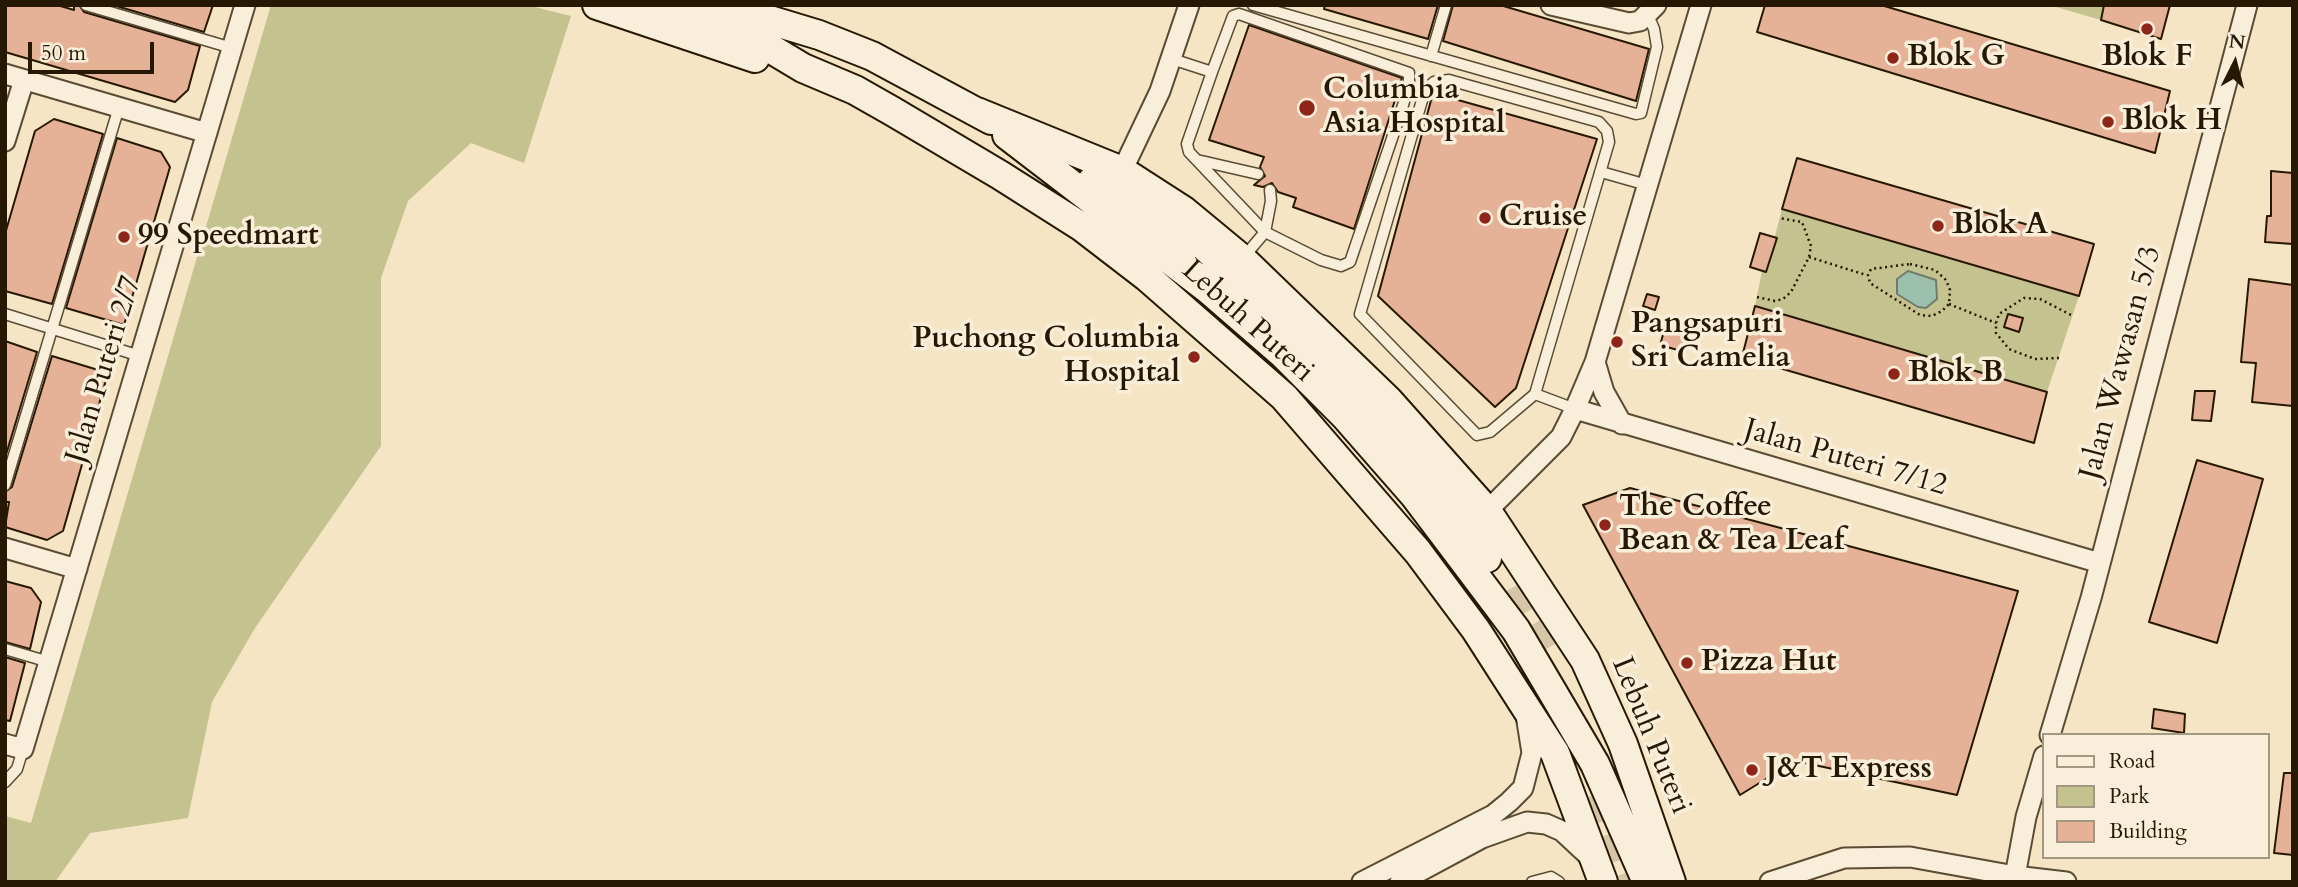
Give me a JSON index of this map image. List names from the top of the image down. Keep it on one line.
{"streets":{"main road":["Lebuh Puteri"],"street":["Jalan Wawasan 5/3","Jalan Puteri 2/7","Jalan Puteri 7/12"]},"crossings":[["Jalan Wawasan 5/3","Jalan Puteri 7/12"]],"places":["Blok F","Blok G","Columbia Asia Hospital","Blok H","Cruise","Blok A","99 Speedmart","Pangsapuri Sri Camelia","Puchong Columbia Hospital","Blok B","The Coffee Bean & Tea Leaf","Pizza Hut","J&T Express"],"legend":["Road","Park","Building"],"scale_bar":"50 m","north":"top"}
